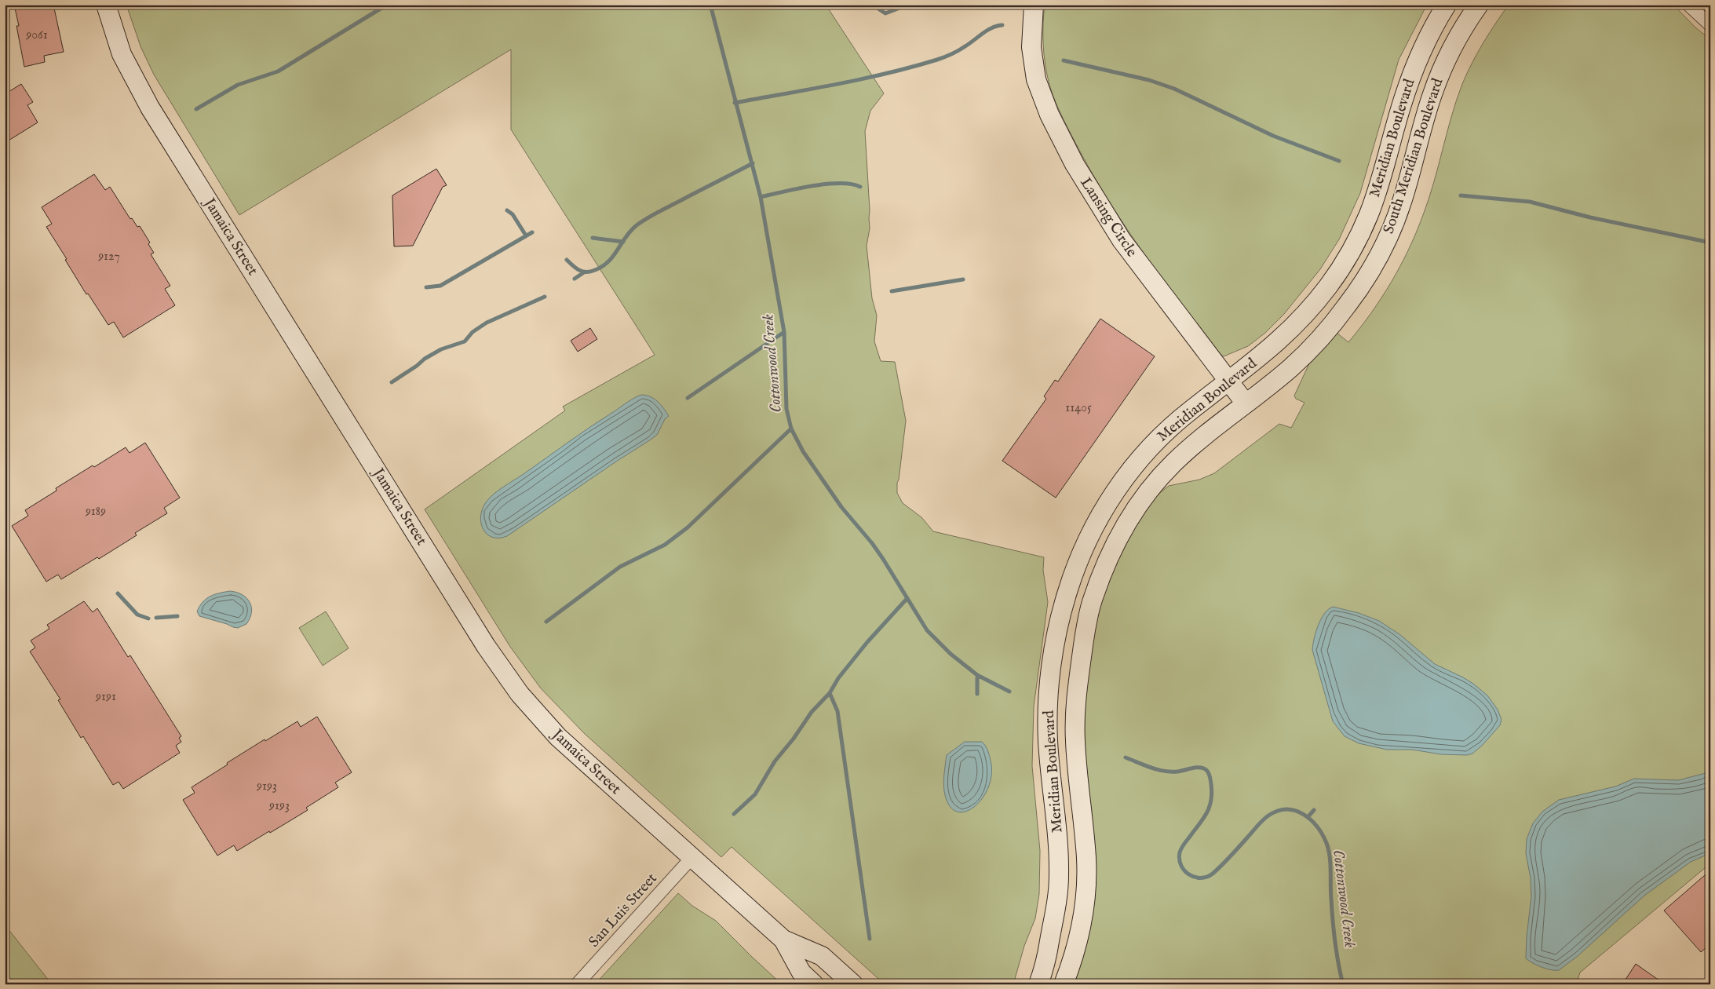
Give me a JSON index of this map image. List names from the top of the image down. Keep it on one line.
{"streets":{"main road":["Meridian Boulevard","South Meridian Boulevard","Lansing Circle","Jamaica Street"],"street":["San Luis Street"]},"crossings":[["Meridian Boulevard","South Meridian Boulevard"],["Meridian Boulevard","Lansing Circle"],["South Meridian Boulevard","Lansing Circle"],["Jamaica Street","San Luis Street"]],"water":["Cottonwood Creek"],"house_numbers":["9061","9127","11405","9189","9191","9193","9193"]}
